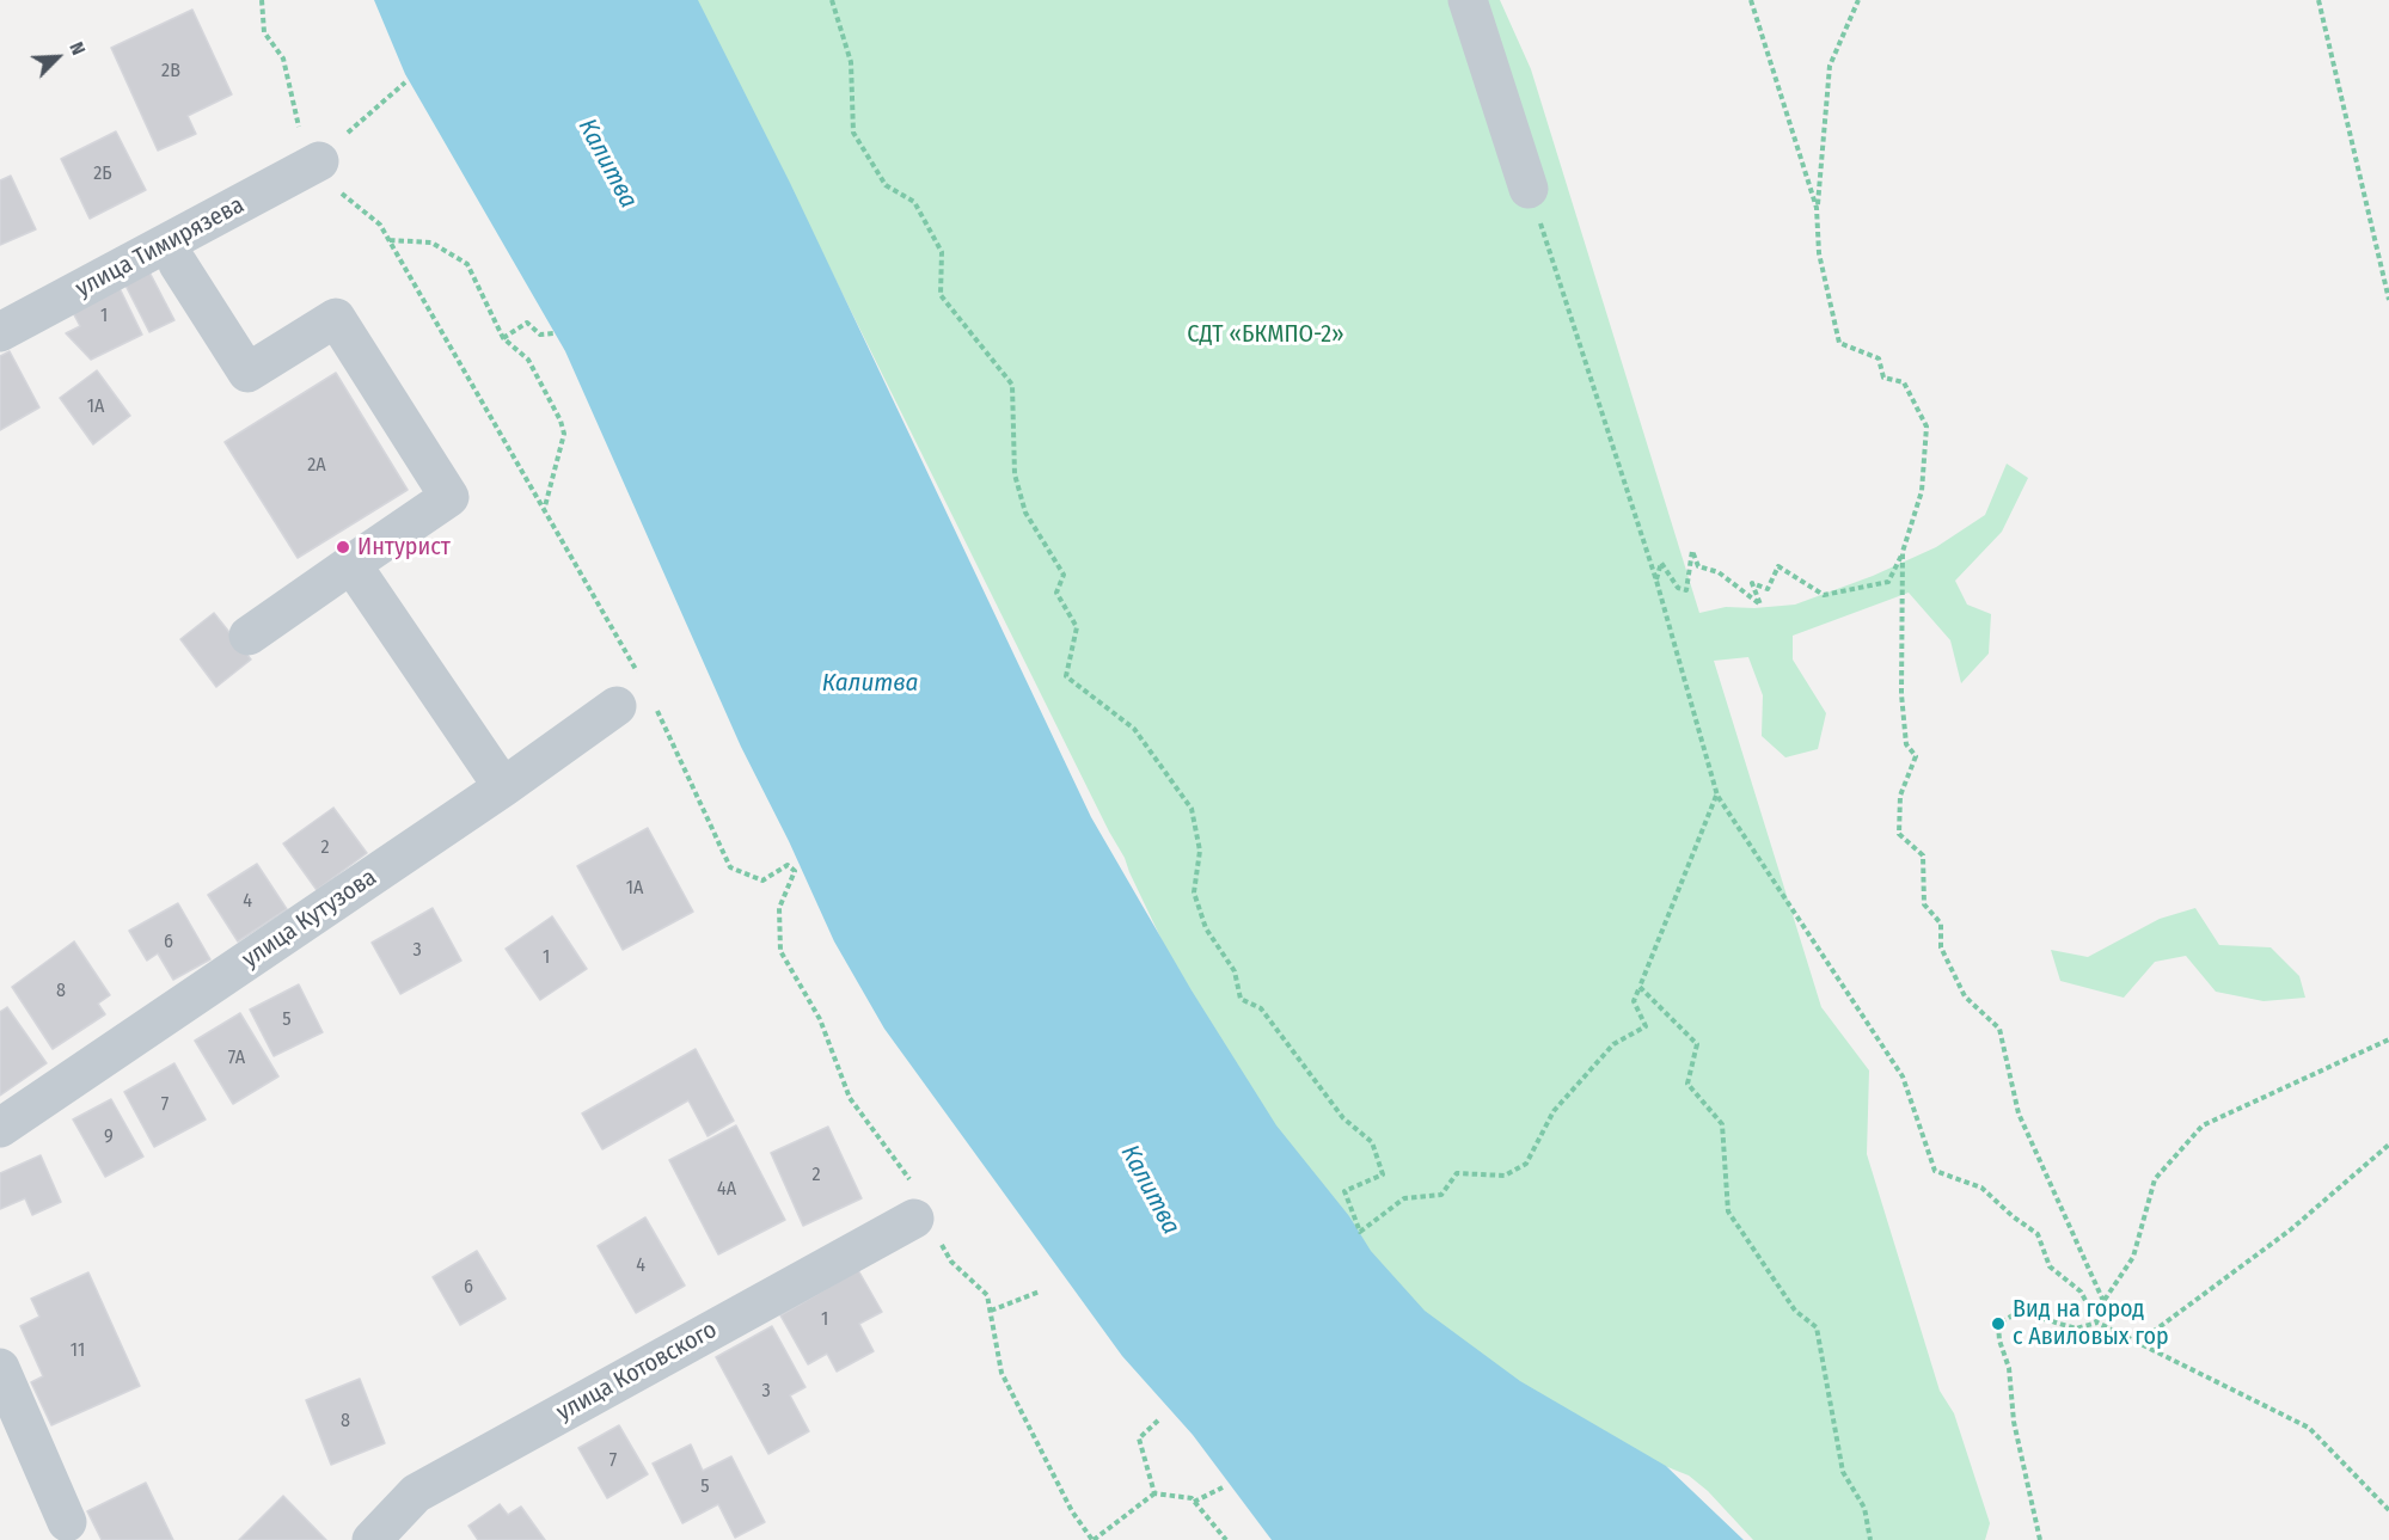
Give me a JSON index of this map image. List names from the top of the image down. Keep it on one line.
{"streets":{"street":["улица Тимирязева","улица Кутузова","улица Котовского"]},"water":["Калитва"],"parks":["СДТ «БКМПО-2»"],"places":["Интурист","Вид на город с Авиловых гор"],"house_numbers":["2В","2Б","1","1А","2А","2","1А","4","6","3","1","8","5","7А","7","9","2","4А","4","6","1","11","3","8","7","5"],"north":"top right"}
